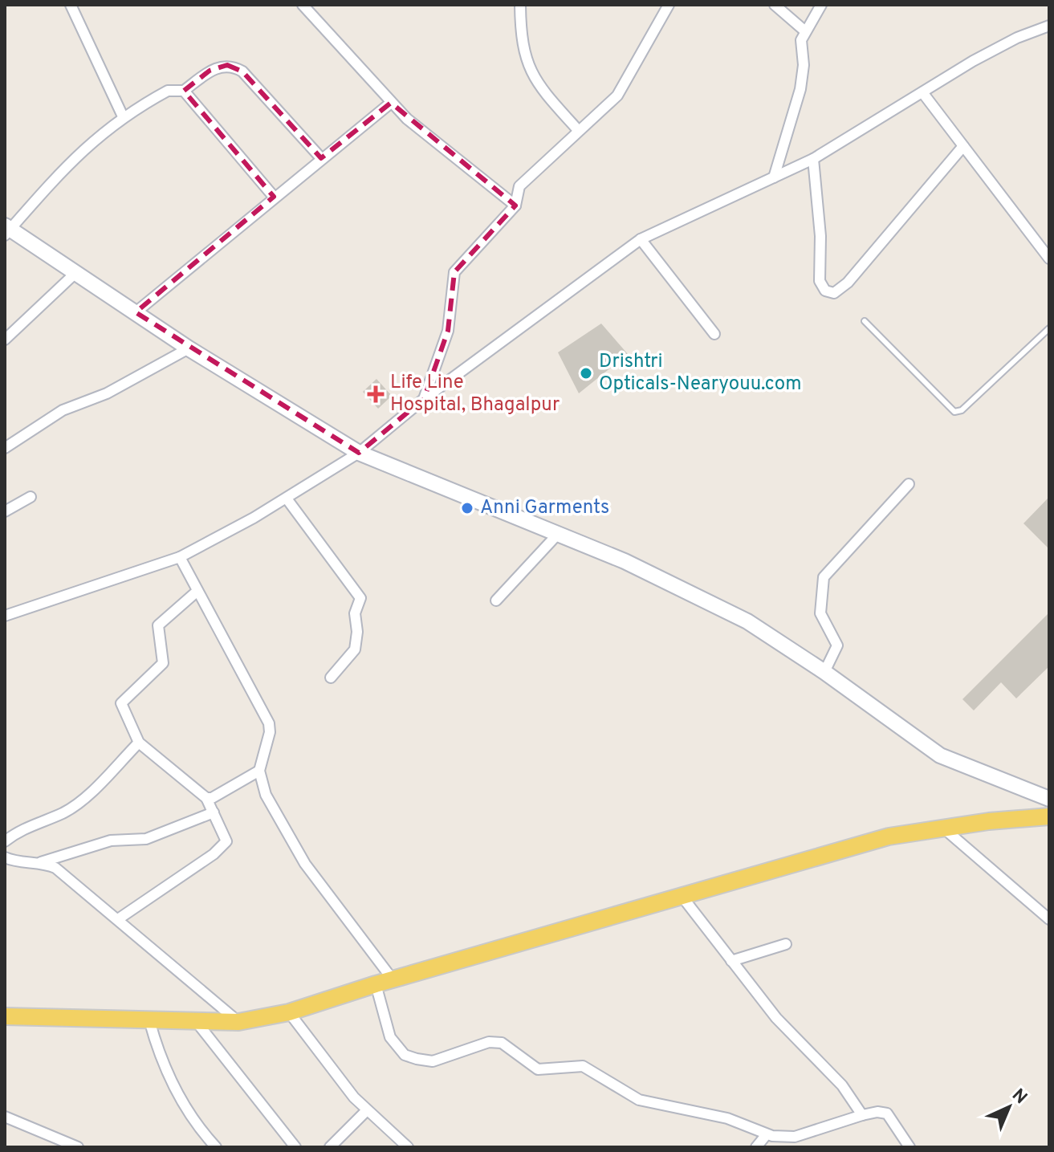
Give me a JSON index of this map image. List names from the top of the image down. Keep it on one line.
{"places":{"other":["Drishtri Opticals-Nearyouu.com","Anni Garments"],"health":["Life Line Hospital, Bhagalpur"]},"north":"top right"}
